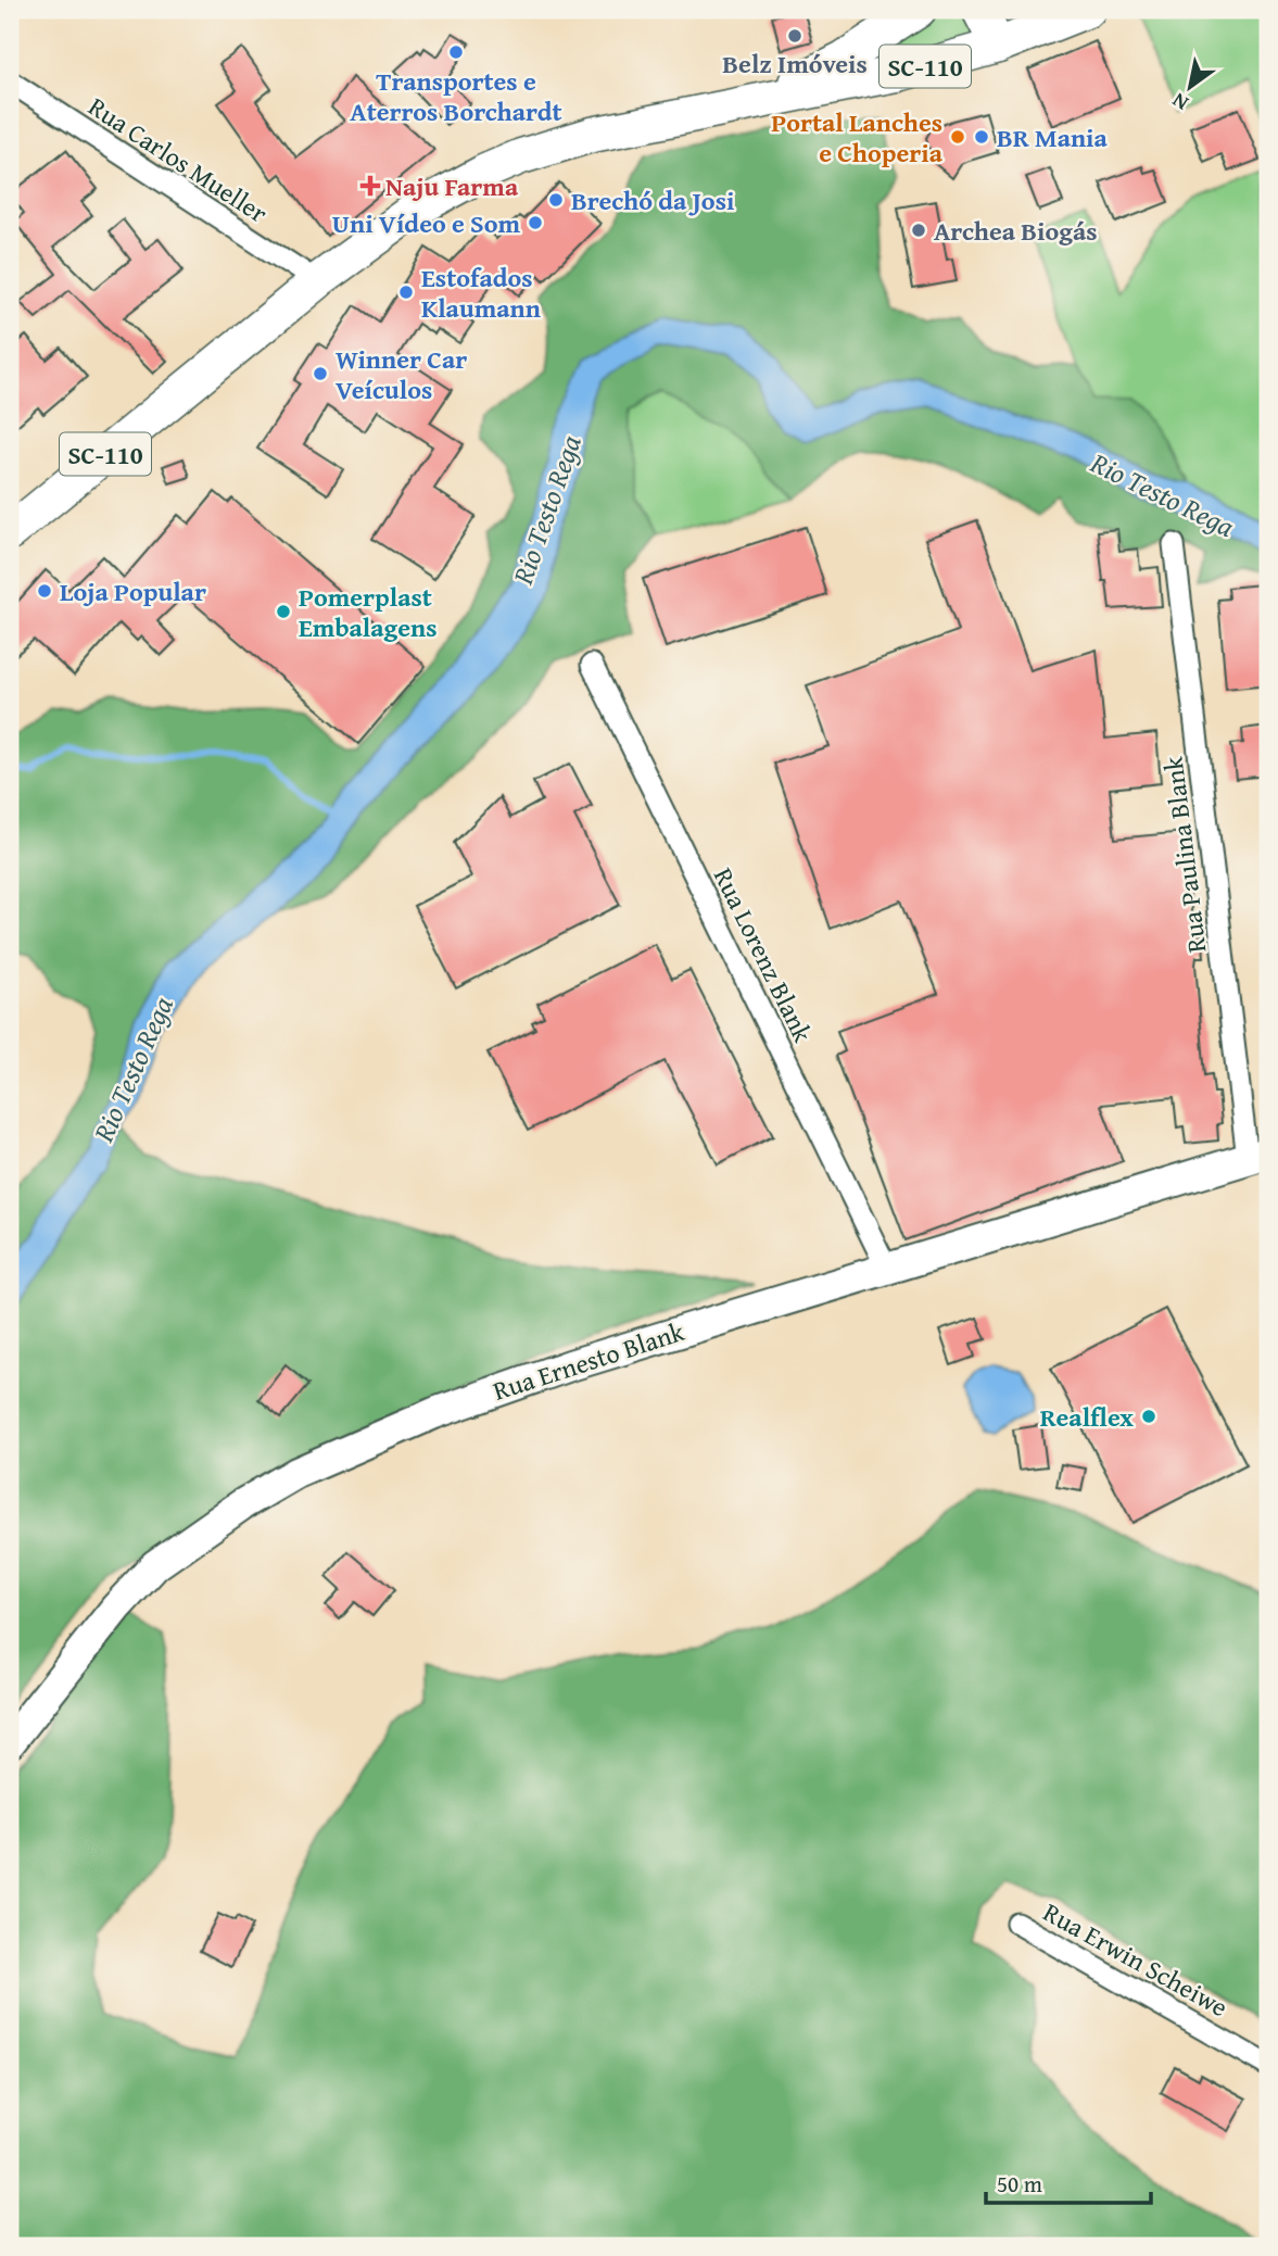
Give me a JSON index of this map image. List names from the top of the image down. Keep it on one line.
{"streets":{"main road":["SC-110"],"street":["Rua Carlos Mueller","Rua Paulina Blank","Rua Lorenz Blank","Rua Ernesto Blank","Rua Erwin Scheiwe"]},"crossings":[["SC-110","Rua Carlos Mueller"],["Rua Paulina Blank","Rua Ernesto Blank"],["Rua Lorenz Blank","Rua Ernesto Blank"]],"water":["Rio Testo Rega"],"places":{"other":["Belz Imóveis","Transportes e Aterros Borchardt","Portal Lanches e Choperia","BR Mania","Brechó da Josi","Uni Vídeo e Som","Archea Biogás","Estofados Klaumann","Winner Car Veículos","Loja Popular","Pomerplast Embalagens","Realflex"],"health":["Naju Farma"]},"scale_bar":"50 m","north":"bottom left"}
